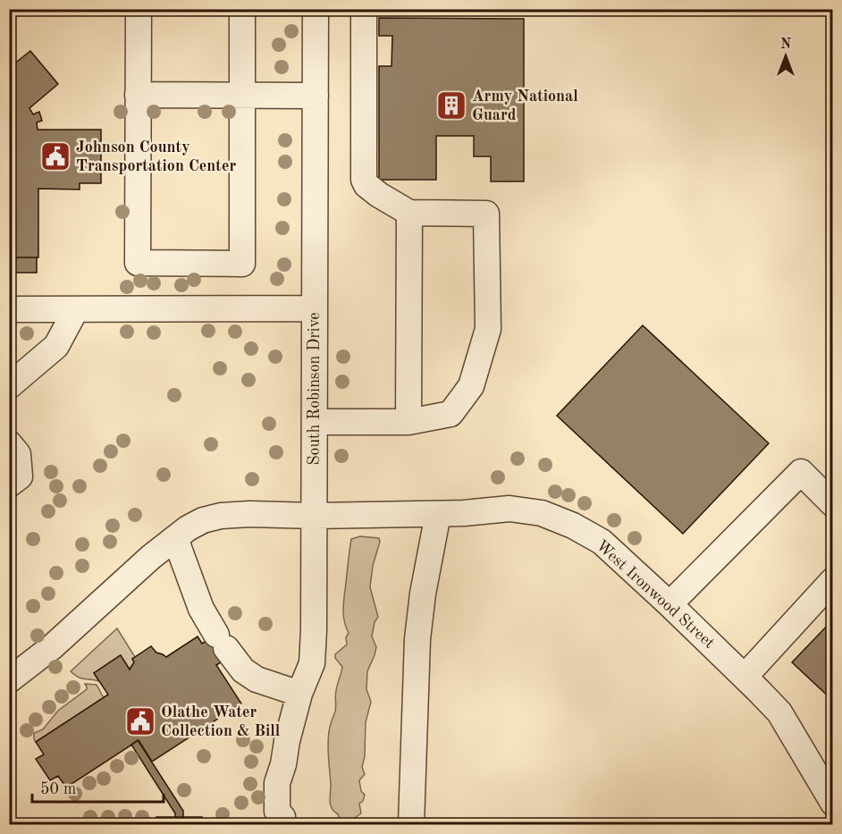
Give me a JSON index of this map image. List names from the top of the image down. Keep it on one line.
{"streets":{"street":["South Robinson Drive","West Ironwood Street"]},"crossings":[["South Robinson Drive","West Ironwood Street"]],"places":{"building":["Army National Guard"],"public building":["Johnson County Transportation Center","Olathe Water Collection & Bill"]},"scale_bar":"50 m","north":"top"}
